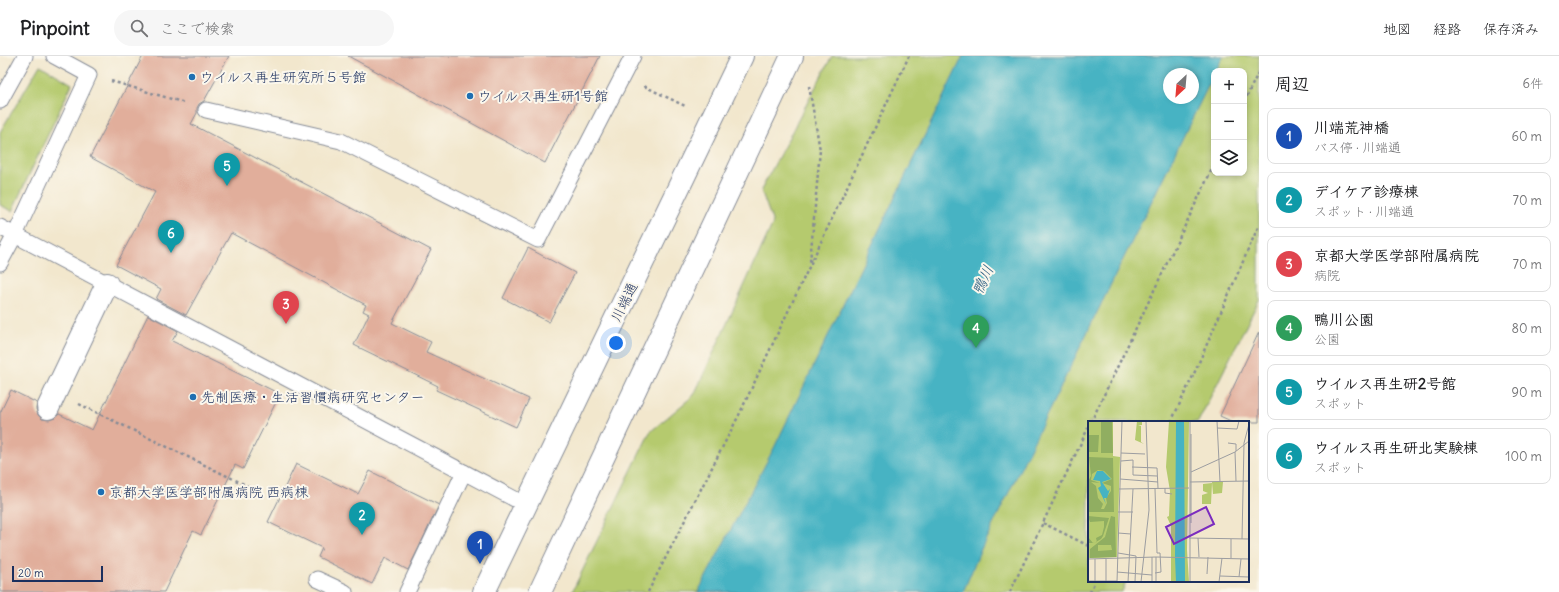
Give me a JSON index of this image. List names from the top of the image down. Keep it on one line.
{"streets":{"street":["川端通"]},"water":["鴨川"],"places":["ウイルス再生研究所５号館","ウイルス再生研1号館","先制医療・生活習慣病研究センター","京都大学医学部附属病院 西病棟"],"scale_bar":"20 m","north":"bottom left","page":{"header":"Pinpoint","search":"ここで検索","nav":["地図","経路","保存済み"],"heading":["周辺","6件"],"map_buttons":["+","−"],"list":[{"mark":"1","name":"川端荒神橋","note":"バス停 · 川端通","value":"60 m"},{"mark":"2","name":"デイケア診療棟","note":"スポット · 川端通","value":"70 m"},{"mark":"3","name":"京都大学医学部附属病院","note":"病院","value":"70 m"},{"mark":"4","name":"鴨川公園","note":"公園","value":"80 m"},{"mark":"5","name":"ウイルス再生研2号館","note":"スポット","value":"90 m"},{"mark":"6","name":"ウイルス再生研北実験棟","note":"スポット","value":"100 m"}],"pins":["5","6","3","4","2","1"],"scale":"20 m"}}
